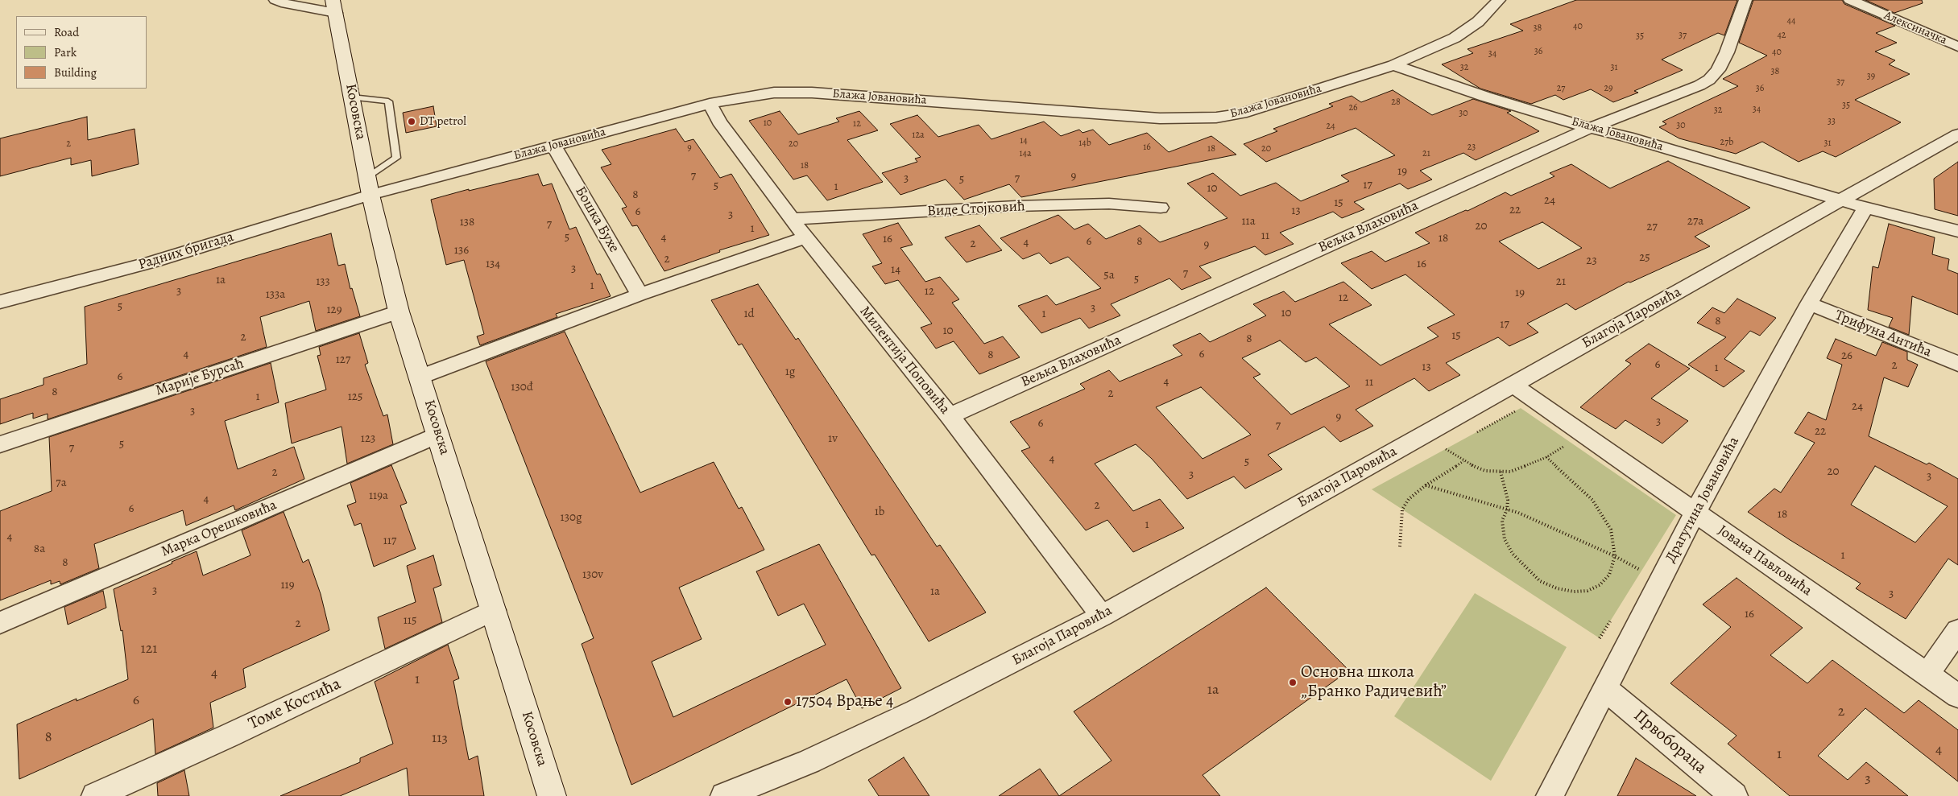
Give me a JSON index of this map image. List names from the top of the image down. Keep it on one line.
{"streets":{"street":["Алексиначка","Блажа Јовановића","Косовска","Виде Стојковић","Бошка Бухе","Вељка Влаховића","Радних бригада","Благоја Паровића","Трифуна Антића","Милентија Поповића","Марије Бурсаћ","Драгутина Јовановића","Марка Орешковића","Јована Павловића","Томе Костића","Првобораца"]},"crossings":[["Блажа Јовановића","Косовска"],["Блажа Јовановића","Бошка Бухе"],["Блажа Јовановића","Вељка Влаховића"],["Блажа Јовановића","Радних бригада"],["Блажа Јовановића","Благоја Паровића"],["Блажа Јовановића","Милентија Поповића"],["Блажа Јовановића","Драгутина Јовановића"],["Косовска","Радних бригада"],["Косовска","Марије Бурсаћ"],["Косовска","Марка Орешковића"],["Косовска","Томе Костића"],["Виде Стојковић","Милентија Поповића"],["Вељка Влаховића","Милентија Поповића"],["Благоја Паровића","Милентија Поповића"],["Благоја Паровића","Јована Павловића"],["Трифуна Антића","Драгутина Јовановића"],["Драгутина Јовановића","Јована Павловића"],["Драгутина Јовановића","Првобораца"]],"places":["DT petrol","Основна школа „Бранко Радичевић”","17504 Врање 4"],"house_numbers":["44","40","38","37","42","35","36","40","34","32","31","38","39","37","27","29","36","28","35","26","34","32","30","33","10","12","30","24","12a","14","27b","14b","31","2","20","16","23","9","18","20","14a","21","18","19","7","9","3","7","5","17","5","1","10","8","24","15","22","13","6","3","11a","27a","138","7","20","27","1","11","5","4","18","16","6","8","4","2","9","136","25","2","23","134","16","3","14","7","5a","5","1a","133","21","1","3","12","19","133a","12","5","3","129","10","1d","1","8","17","10","15","2","8","4","6","8","26","127","6","2","13","1","1g","6","4","11","130đ","8","2","1","125","24","3","9","3","6","7","22","123","1v","5","7","4","5","20","2","3","3","7a","119a","4","2","6","1b","18","130g","1","4","117","8a","1","8","130v","119","3","1a","3","16","115","2","121","4","1","1a","6","2","8","113","4","1","3"],"legend":["Road","Park","Building"]}
